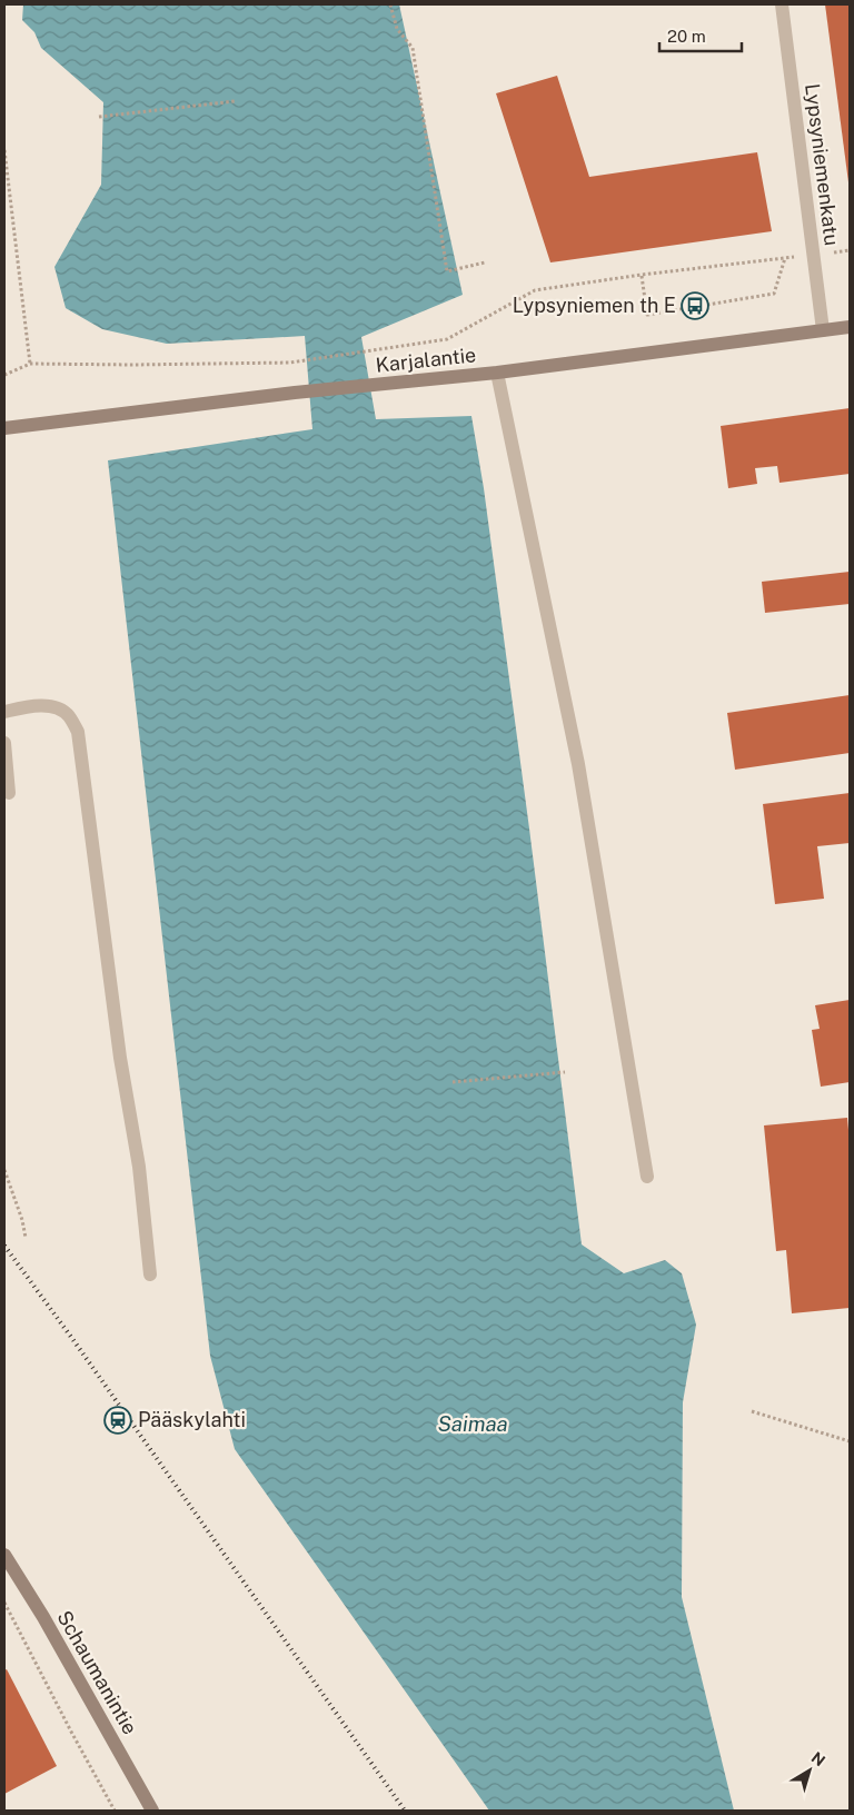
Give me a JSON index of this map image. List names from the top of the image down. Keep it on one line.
{"streets":{"street":["Lypsyniemenkatu","Karjalantie","Schaumanintie"]},"crossings":[["Lypsyniemenkatu","Karjalantie"]],"water":["Saimaa"],"places":{"bus stop":["Lypsyniemen th E"],"station":["Pääskylahti"]},"scale_bar":"20 m","north":"top right"}
